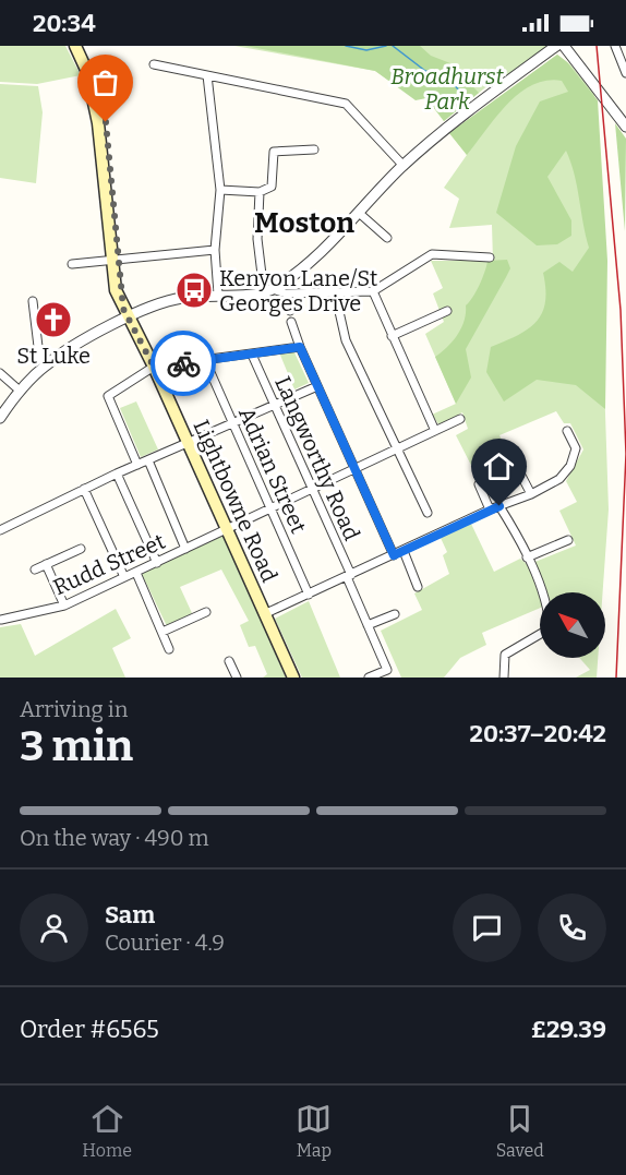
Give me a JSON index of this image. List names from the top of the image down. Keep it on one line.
{"streets":{"main road":["Lightbowne Road"],"street":["Langworthy Road","Adrian Street","Rudd Street"]},"crossings":[["Langworthy Road","Rudd Street"],["Adrian Street","Rudd Street"],["Lightbowne Road","Rudd Street"]],"districts":["Moston"],"parks":["Broadhurst Park"],"places":{"bus stop":["Kenyon Lane/St Georges Drive"],"church":["St Luke"]},"north":"top left","page":{"status":"20:34","heading":["3 min","Arriving in","20:37–20:42"],"panel":["Sam","Courier · 4.9","Order #6565","£29.39"],"bar":"On the way · 490 m","tabs":["Home","Map","Saved"]}}
